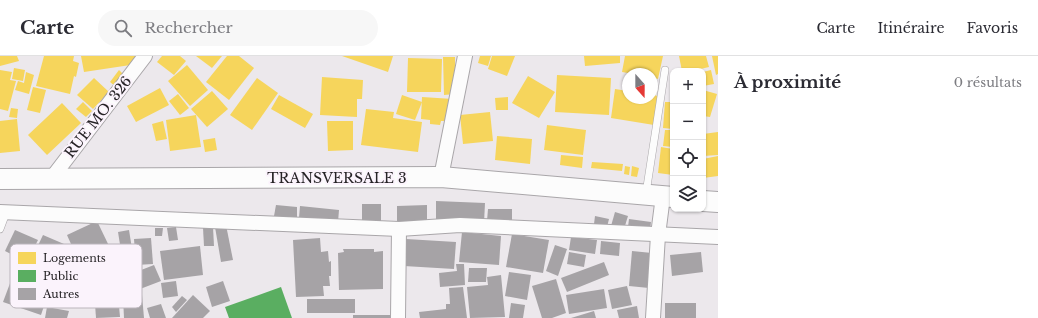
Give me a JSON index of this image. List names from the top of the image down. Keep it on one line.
{"streets":{"main road":["TRANSVERSALE 3"],"street":["RUE MO. 326"]},"crossings":[["RUE MO. 326","TRANSVERSALE 3"]],"legend":["Logements","Public","Autres"],"north":"bottom","page":{"header":"Carte","search":"Rechercher","nav":["Carte","Itinéraire","Favoris"],"heading":["À proximité","0 résultats"],"map_buttons":["+","−"]}}
